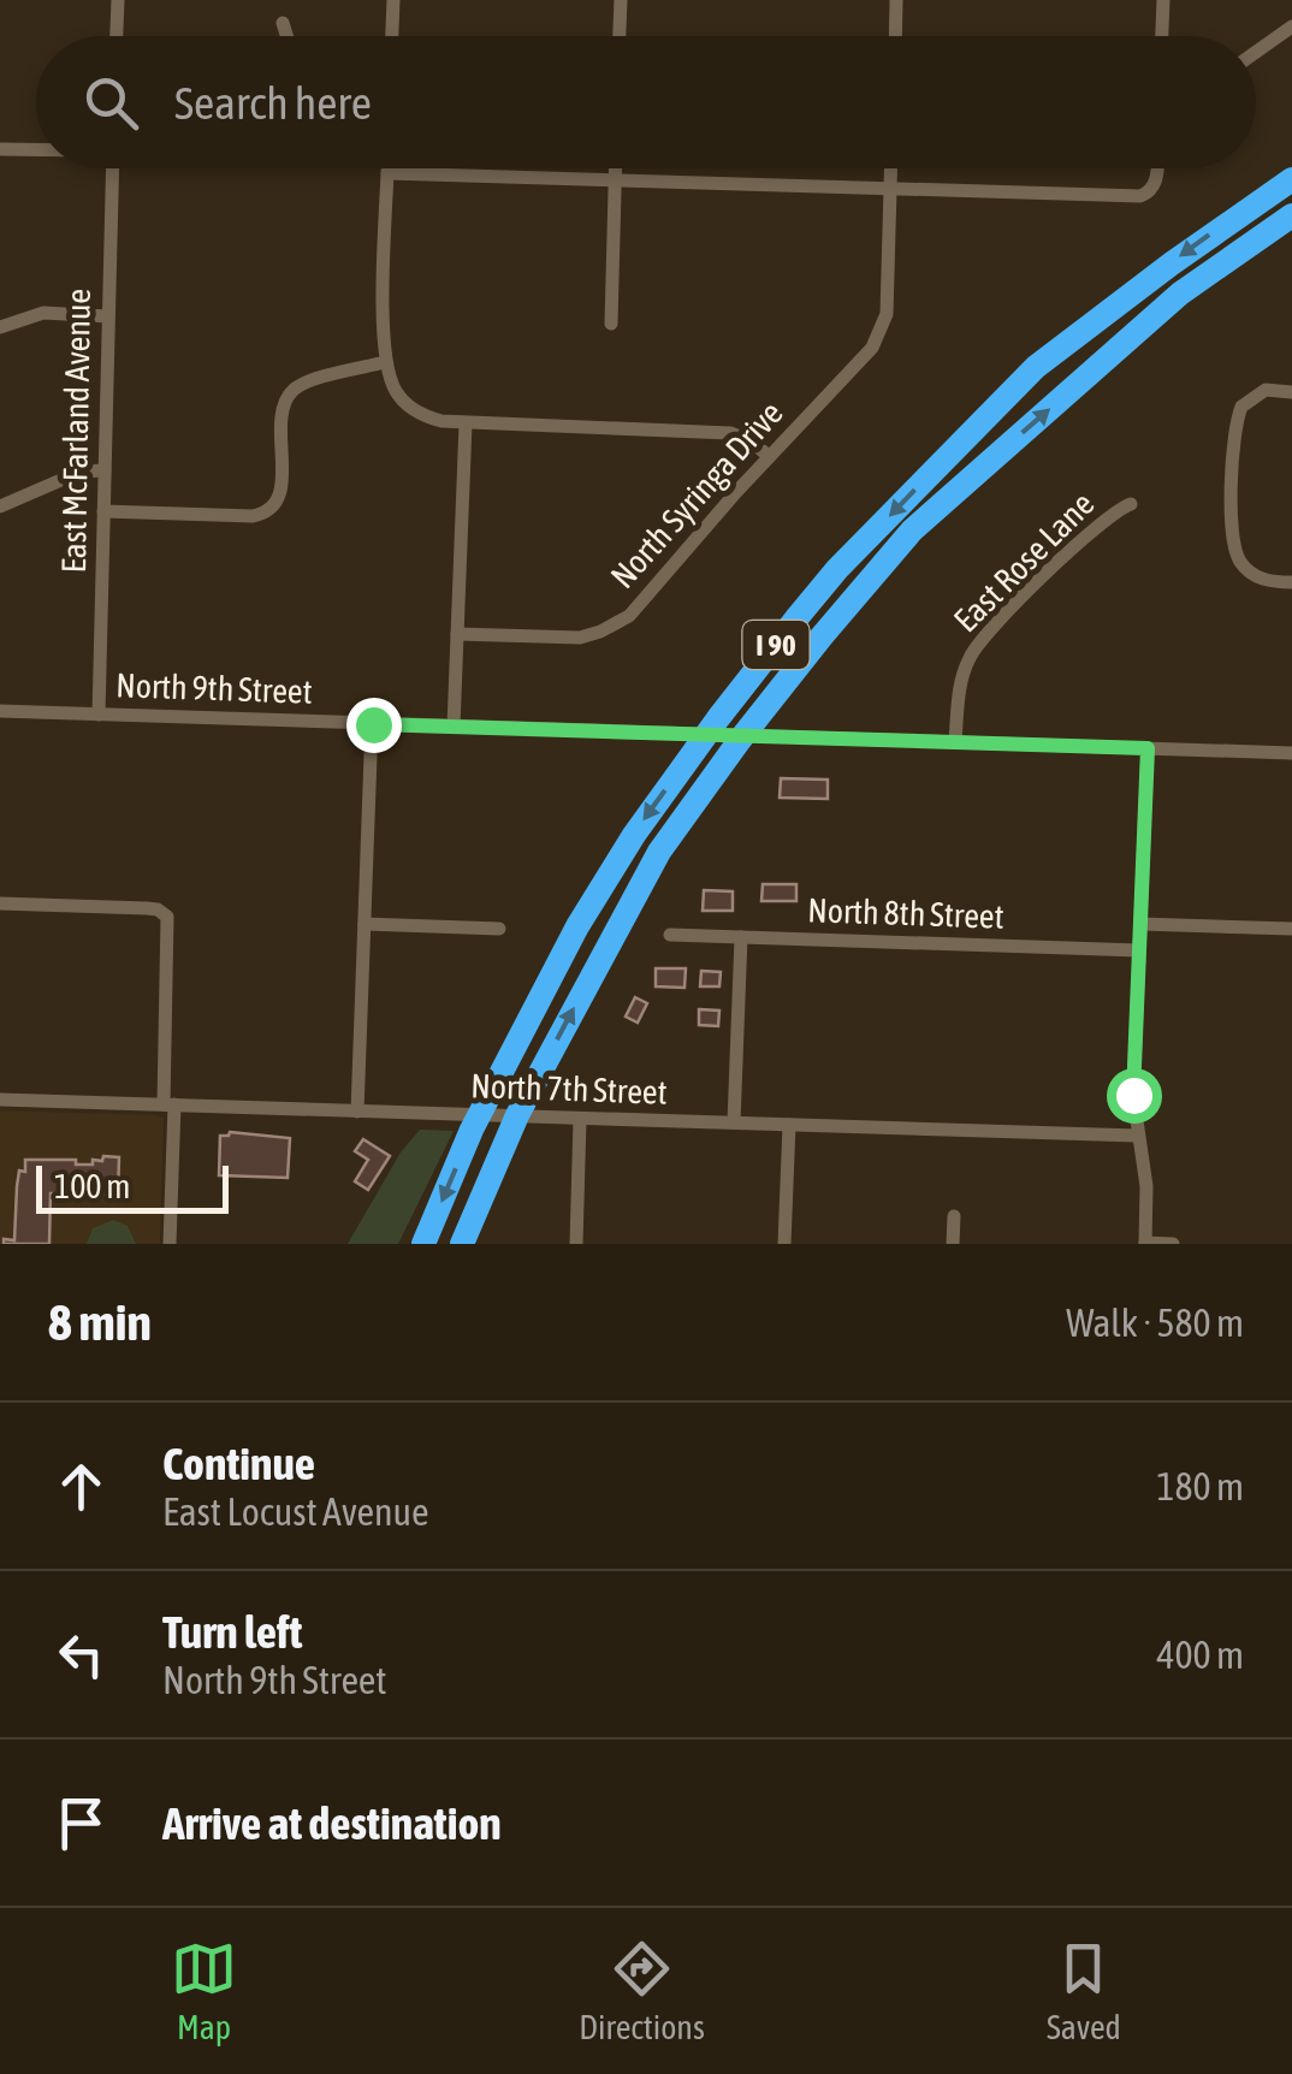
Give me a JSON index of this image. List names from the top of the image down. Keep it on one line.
{"streets":{"highway":["I 90"],"street":["East McFarland Avenue","North Syringa Drive","East Rose Lane","North 9th Street","North 8th Street","North 7th Street"]},"crossings":[["East McFarland Avenue","North 9th Street"],["East Rose Lane","North 9th Street"]],"scale_bar":"100 m","page":{"search":"Search here","scale":"100 m","heading":["8 min","Walk · 580 m"],"list":[["Continue","East Locust Avenue","180 m"],["Turn left","North 9th Street","400 m"],"Arrive at destination"],"nav":["Map","Directions","Saved"]}}
